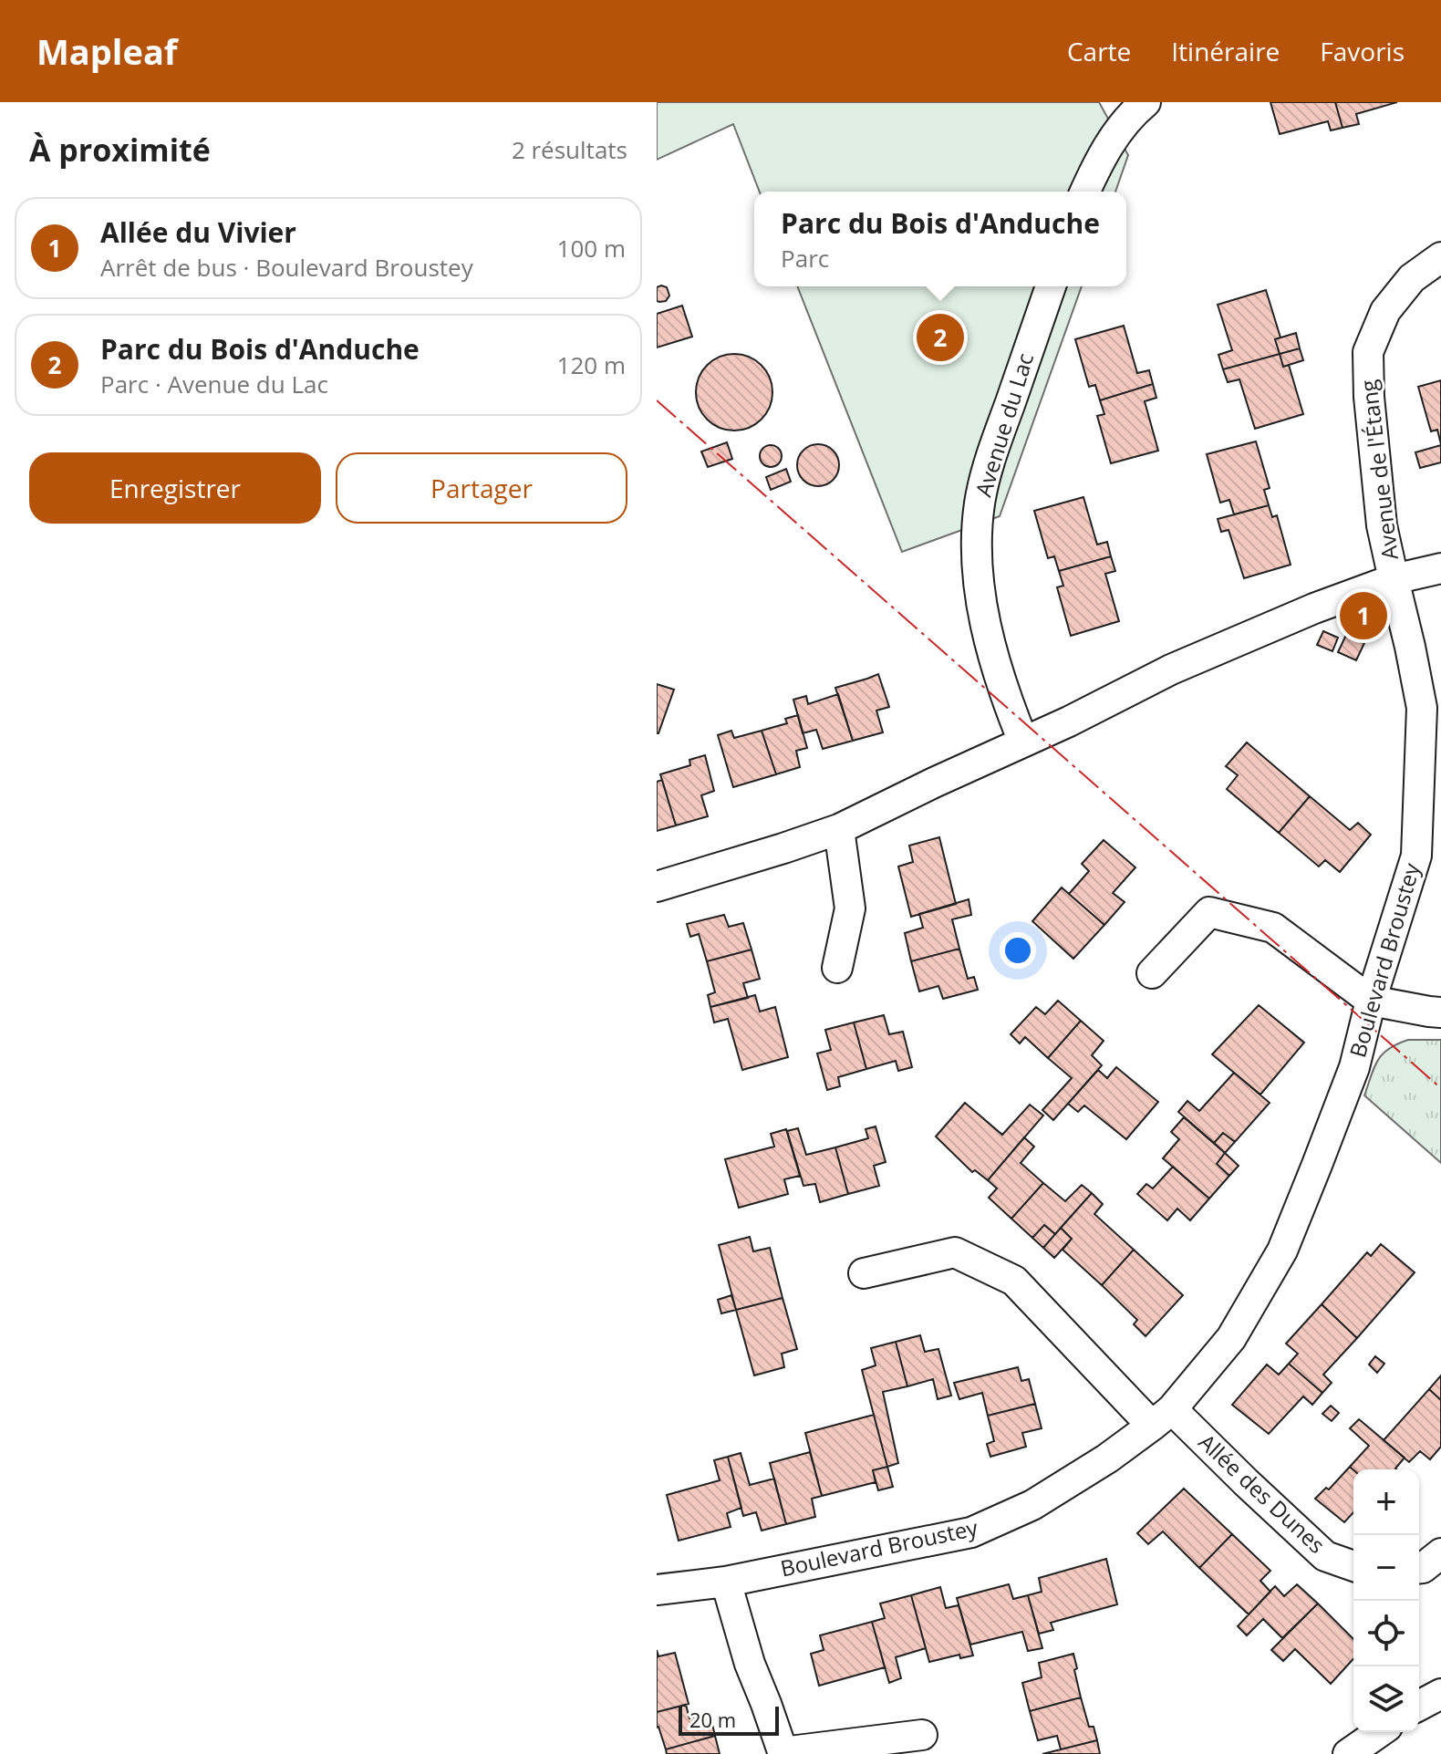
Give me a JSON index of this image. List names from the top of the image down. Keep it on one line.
{"streets":{"street":["Avenue du Lac","Avenue de l'Étang","Boulevard Broustey","Allée des Dunes"]},"crossings":[["Avenue de l'Étang","Boulevard Broustey"],["Boulevard Broustey","Allée des Dunes"]],"scale_bar":"20 m","page":{"header":"Mapleaf","nav":["Carte","Itinéraire","Favoris"],"heading":["À proximité","2 résultats"],"popup":["Parc du Bois d'Anduche","Parc"],"list":[{"mark":"1","name":"Allée du Vivier","note":"Arrêt de bus · Boulevard Broustey","value":"100 m"},{"mark":"2","name":"Parc du Bois d'Anduche","note":"Parc · Avenue du Lac","value":"120 m"}],"pins":["2","1"],"buttons":["Enregistrer","Partager"],"map_buttons":["+","−"],"scale":"20 m"}}
